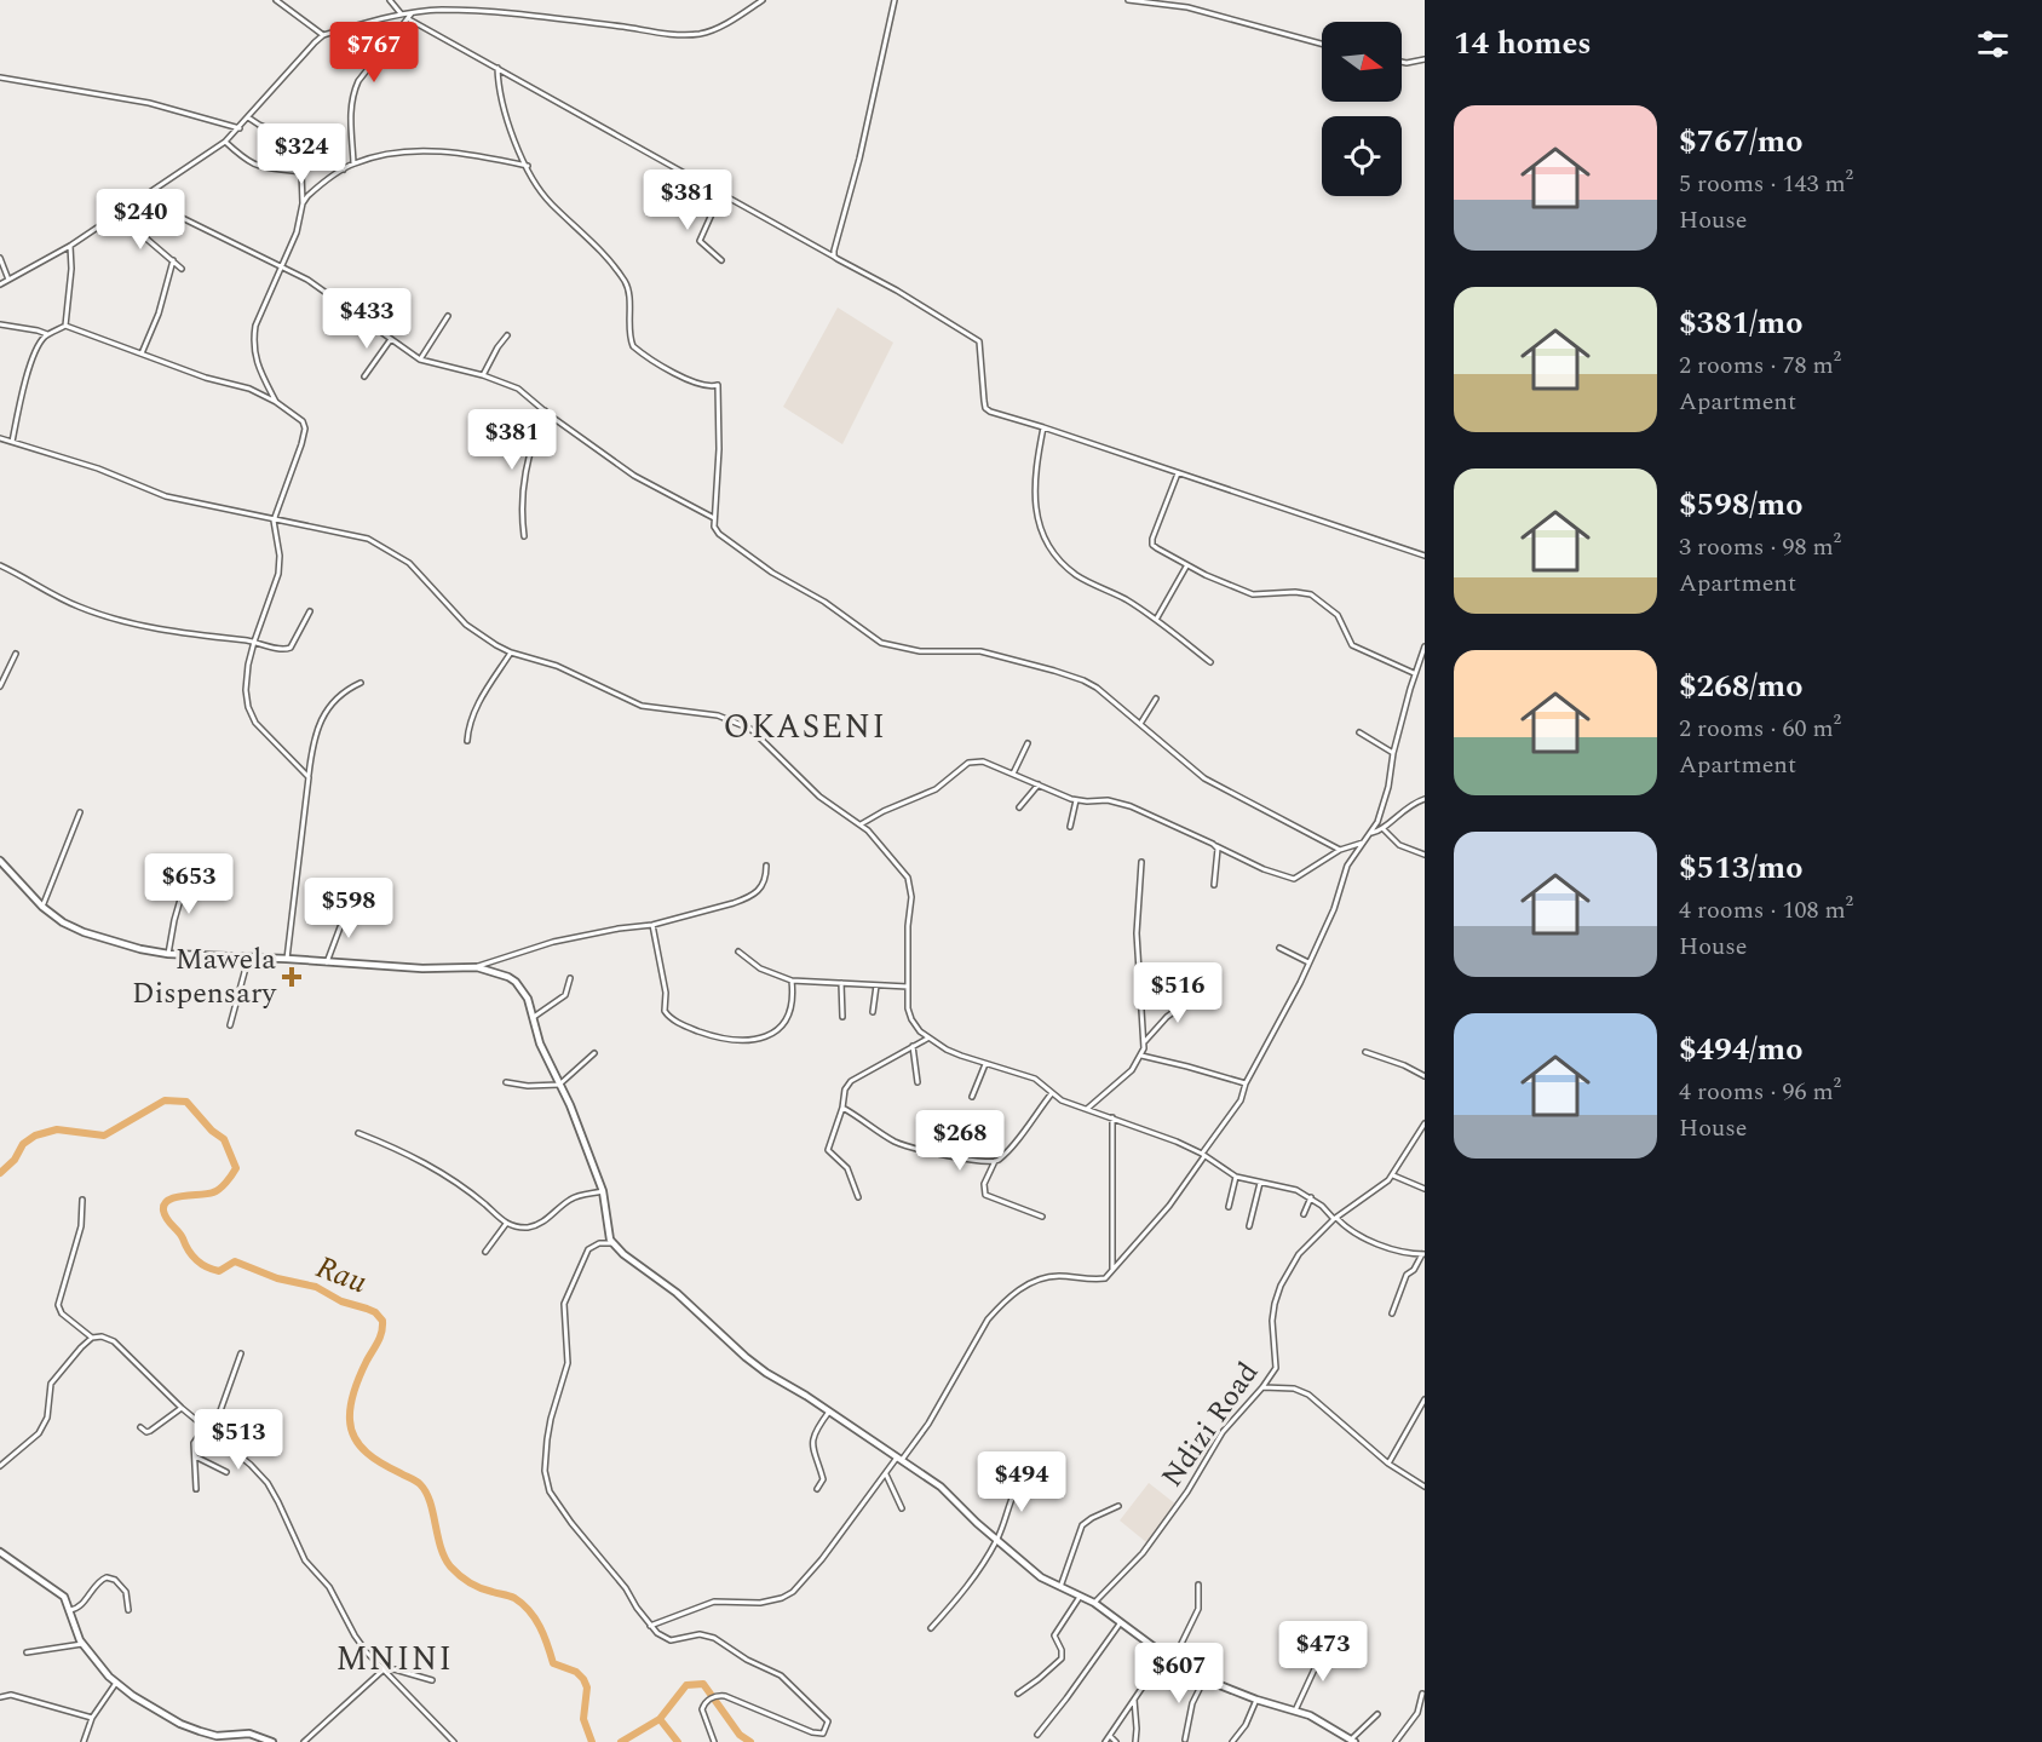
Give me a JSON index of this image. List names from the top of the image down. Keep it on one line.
{"streets":{"street":["Ndizi Road"]},"districts":["OKASENI","MNINI"],"water":["Rau"],"places":{"health":["Mawela Dispensary"]},"north":"right","page":{"heading":"14 homes","price":["$767","$324","$381","$240","$433","$381","$653","$598","$516","$268","$513","$494","$473","$607"],"list":[{"name":"$767/mo","note":"5 rooms · 143 m² · House"},{"name":"$381/mo","note":"2 rooms · 78 m² · Apartment"},{"name":"$598/mo","note":"3 rooms · 98 m² · Apartment"},{"name":"$268/mo","note":"2 rooms · 60 m² · Apartment"},{"name":"$513/mo","note":"4 rooms · 108 m² · House"},{"name":"$494/mo","note":"4 rooms · 96 m² · House"}]}}
